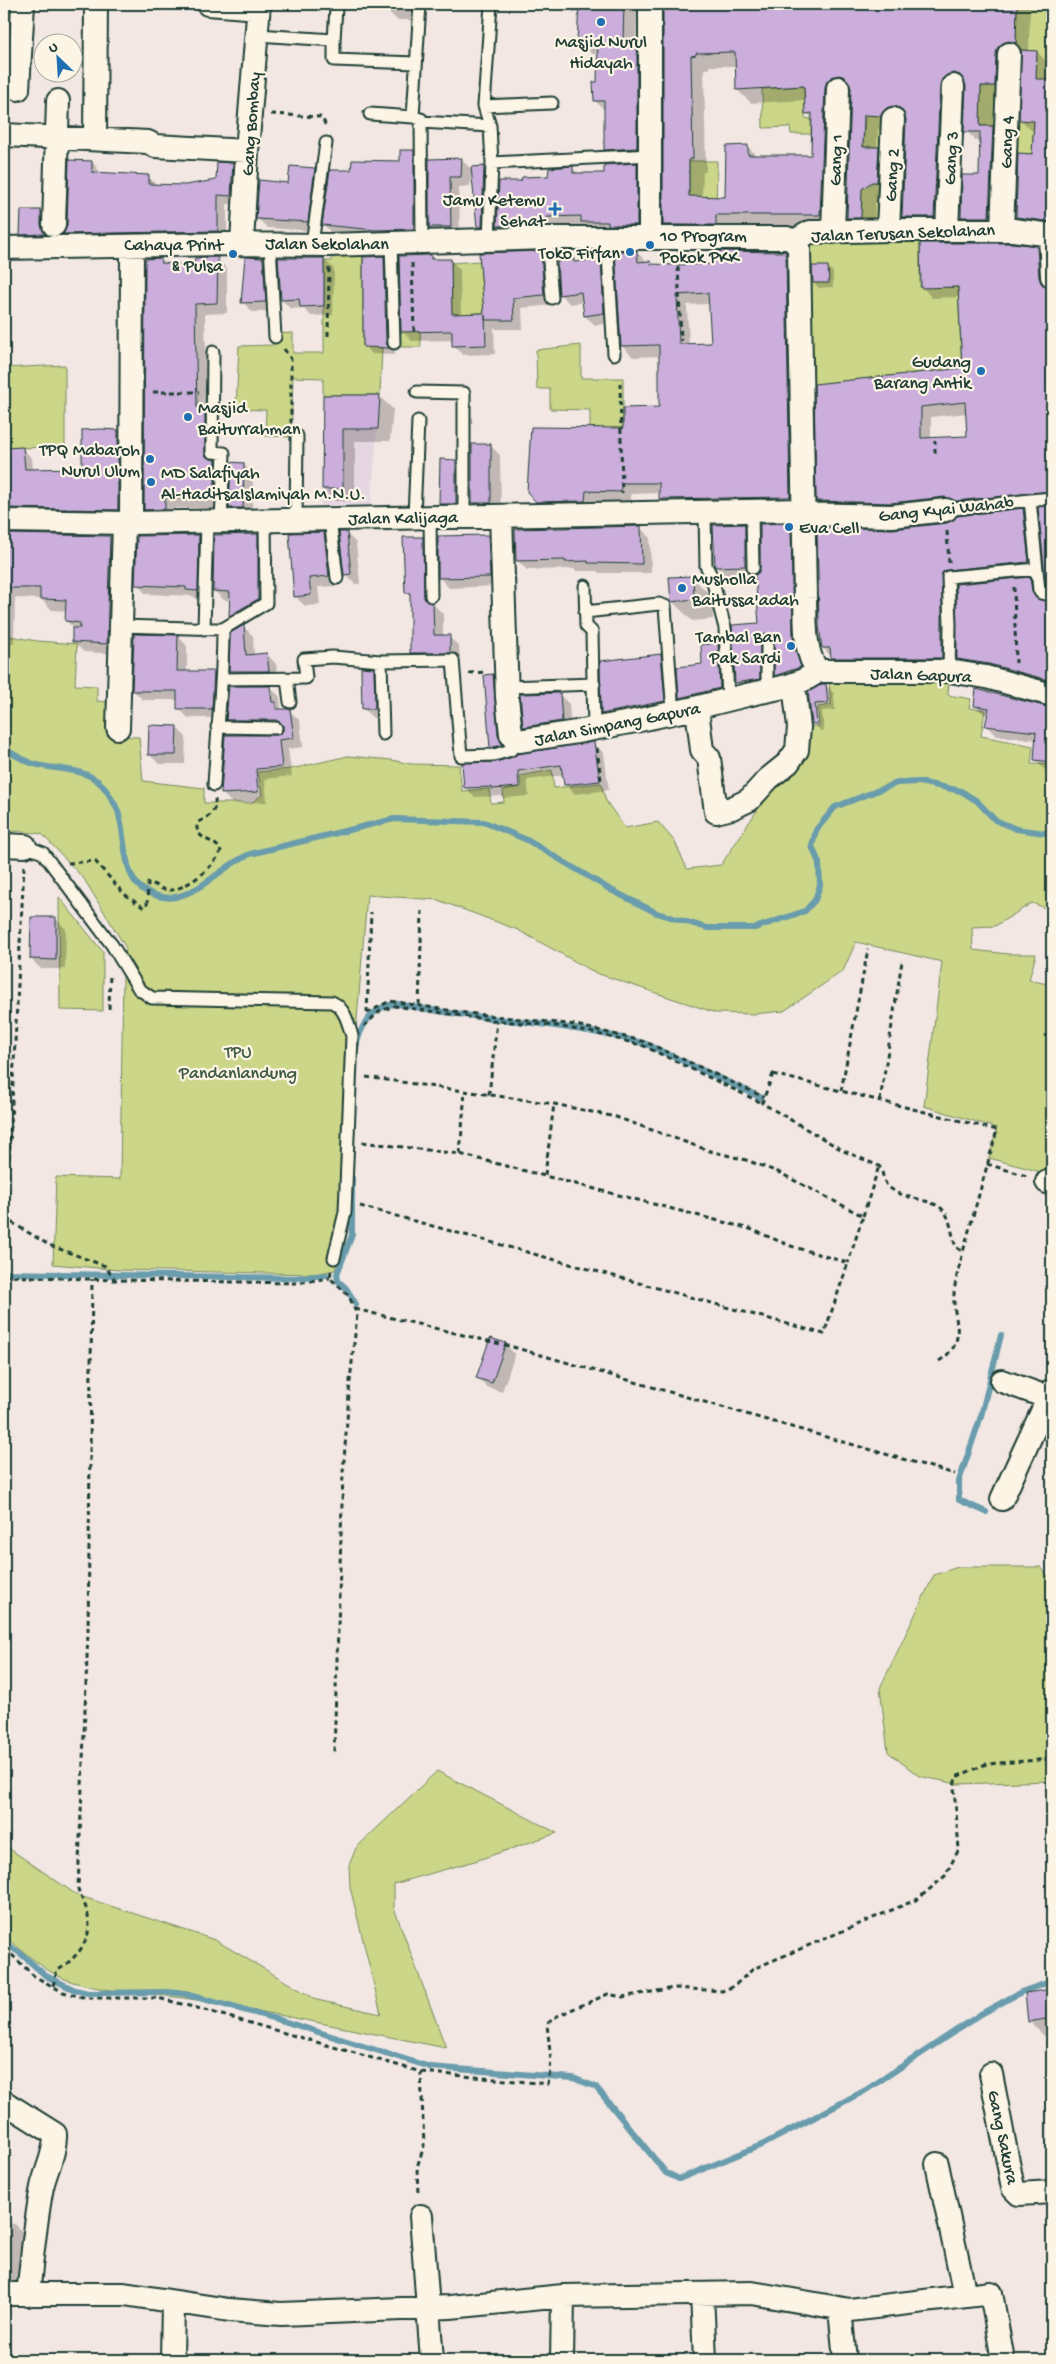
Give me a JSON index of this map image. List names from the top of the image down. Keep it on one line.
{"streets":{"street":["Gang Bombay","Gang 4","Gang 3","Gang 1","Gang 2","Jalan Terusan Sekolahan","Jalan Sekolahan","Gang Kyai Wahab","Jalan Kalijaga","Jalan Gapura","Jalan Simpang Gapura","Gang Sakura"]},"crossings":[["Gang Bombay","Jalan Sekolahan"],["Gang 4","Jalan Terusan Sekolahan"],["Gang 3","Jalan Terusan Sekolahan"],["Gang 1","Jalan Terusan Sekolahan"],["Gang 2","Jalan Terusan Sekolahan"],["Jalan Terusan Sekolahan","Jalan Sekolahan"],["Gang Kyai Wahab","Jalan Kalijaga"],["Jalan Kalijaga","Jalan Simpang Gapura"],["Jalan Gapura","Jalan Simpang Gapura"]],"parks":["TPU Pandanlandung"],"places":{"other":["Masjid Nurul Hidayah","10 Program Pokok PKK","Toko Firfan","Cahaya Print & Pulsa","Gudang Barang Antik","Masjid Baiturrahman","TPQ Mabaroh Nurul Ulum","MD Salafiyah Al-HaditsaIslamiyah M.N.U.","Eva Cell","Musholla Baitussa'adah","Tambal Ban Pak Sardi"],"health":["Jamu Ketemu Sehat"]},"north":"top left"}
